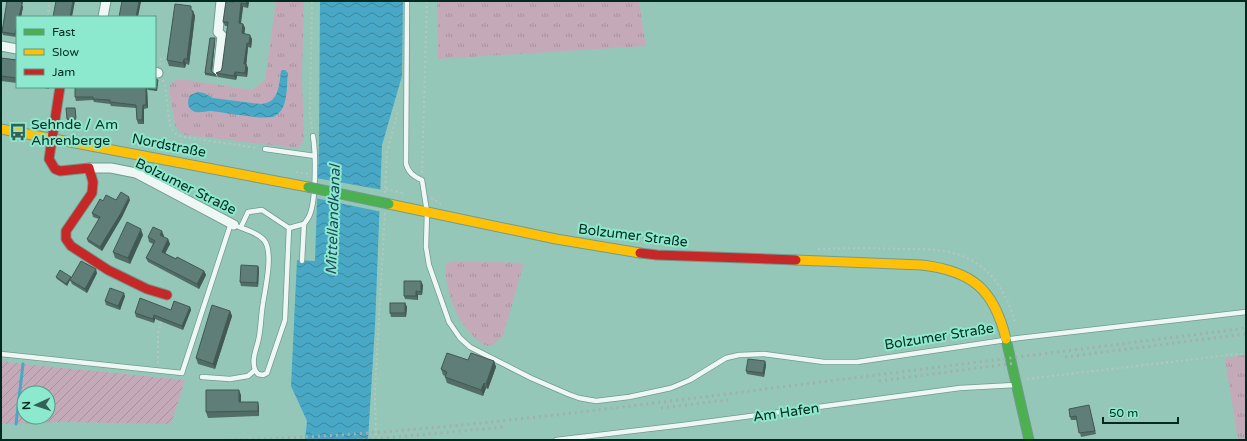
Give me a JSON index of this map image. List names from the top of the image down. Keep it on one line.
{"streets":{"main road":["Nordstraße","Bolzumer Straße"],"lane":["Am Hafen"]},"crossings":[["Nordstraße","Bolzumer Straße"]],"water":["Mittellandkanal"],"places":{"bus stop":["Sehnde / Am Ahrenberge"]},"legend":["Fast","Slow","Jam"],"scale_bar":"50 m","north":"left"}
